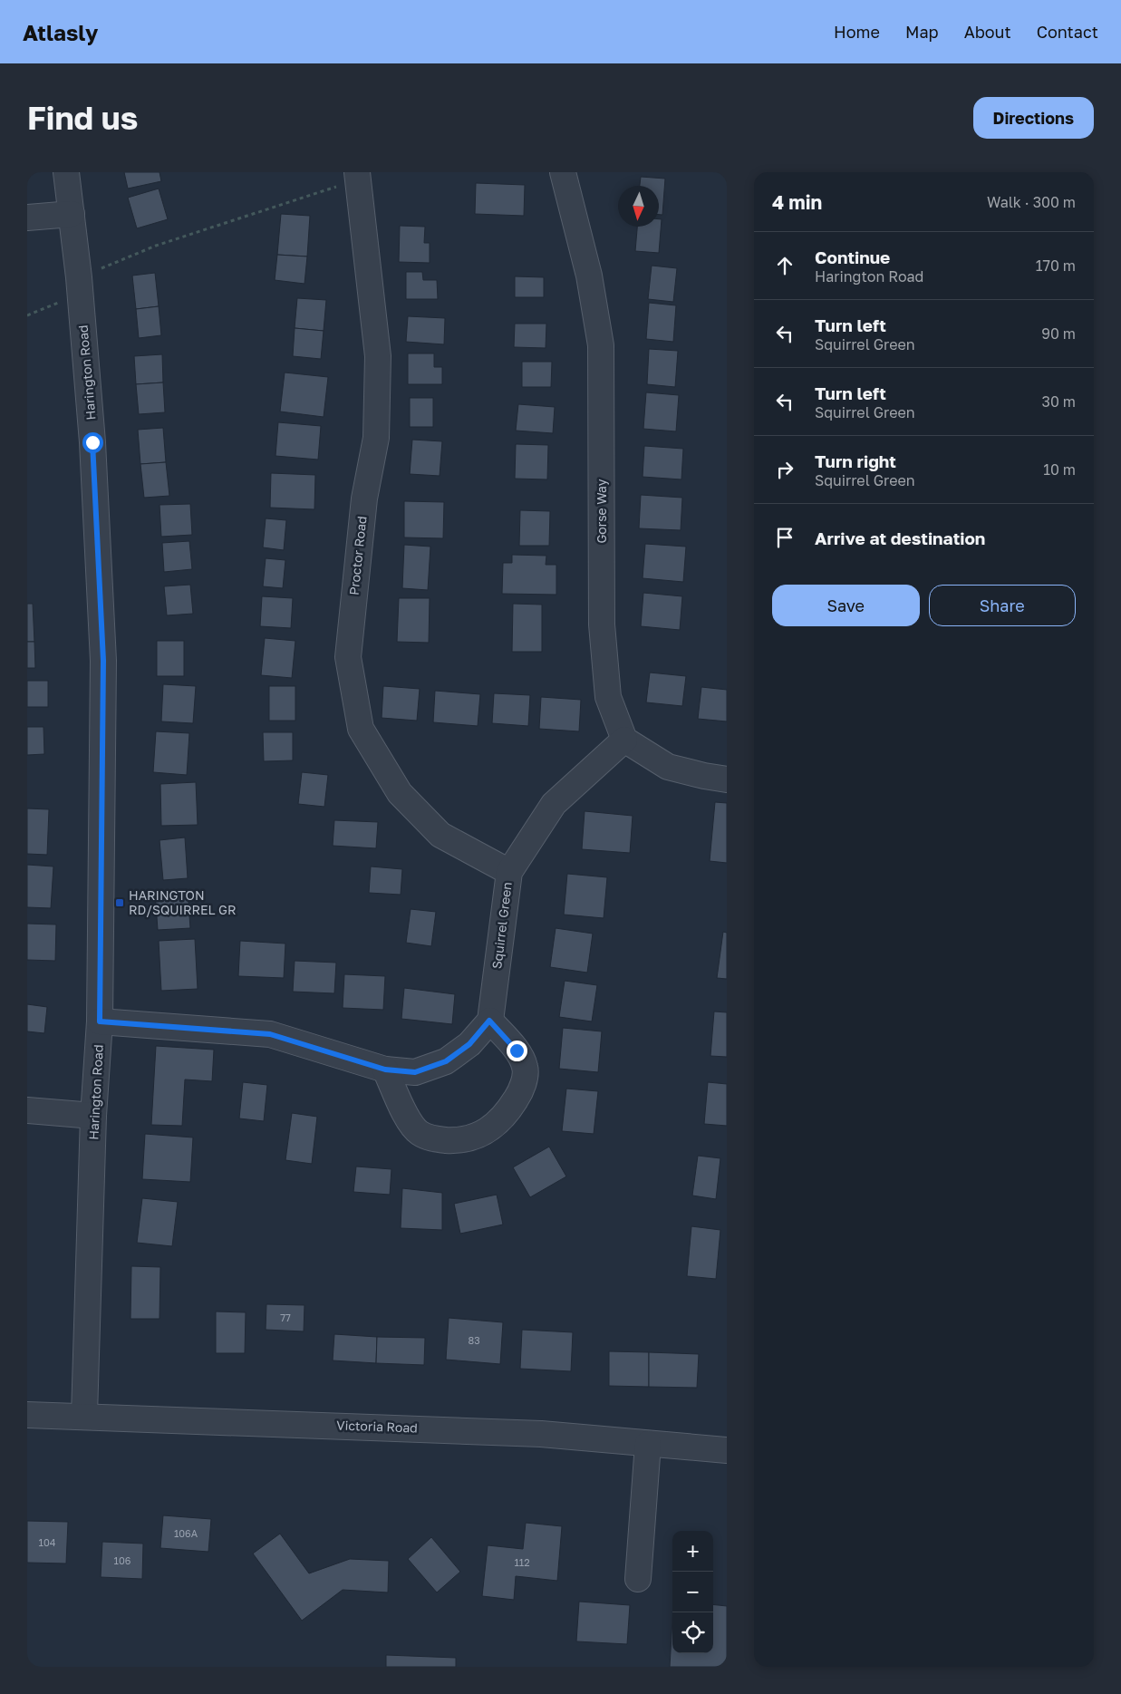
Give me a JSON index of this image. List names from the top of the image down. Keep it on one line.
{"streets":{"street":["Harington Road","Gorse Way","Proctor Road","Squirrel Green","Victoria Road"]},"crossings":[["Harington Road","Victoria Road"],["Gorse Way","Squirrel Green"],["Proctor Road","Squirrel Green"]],"places":{"transit":["HARINGTON RD/SQUIRREL GR"]},"house_numbers":["77","83","106A","104","106","112"],"north":"bottom","page":{"header":"Atlasly","nav":["Home","Map","About","Contact"],"buttons":["Directions",["Save","Share"]],"title":"Find us","heading":["4 min","Walk · 300 m"],"list":[["Continue","Harington Road","170 m"],["Turn left","Squirrel Green","90 m"],["Turn left","Squirrel Green","30 m"],["Turn right","Squirrel Green","10 m"],"Arrive at destination"],"map_buttons":["+","−"]}}
